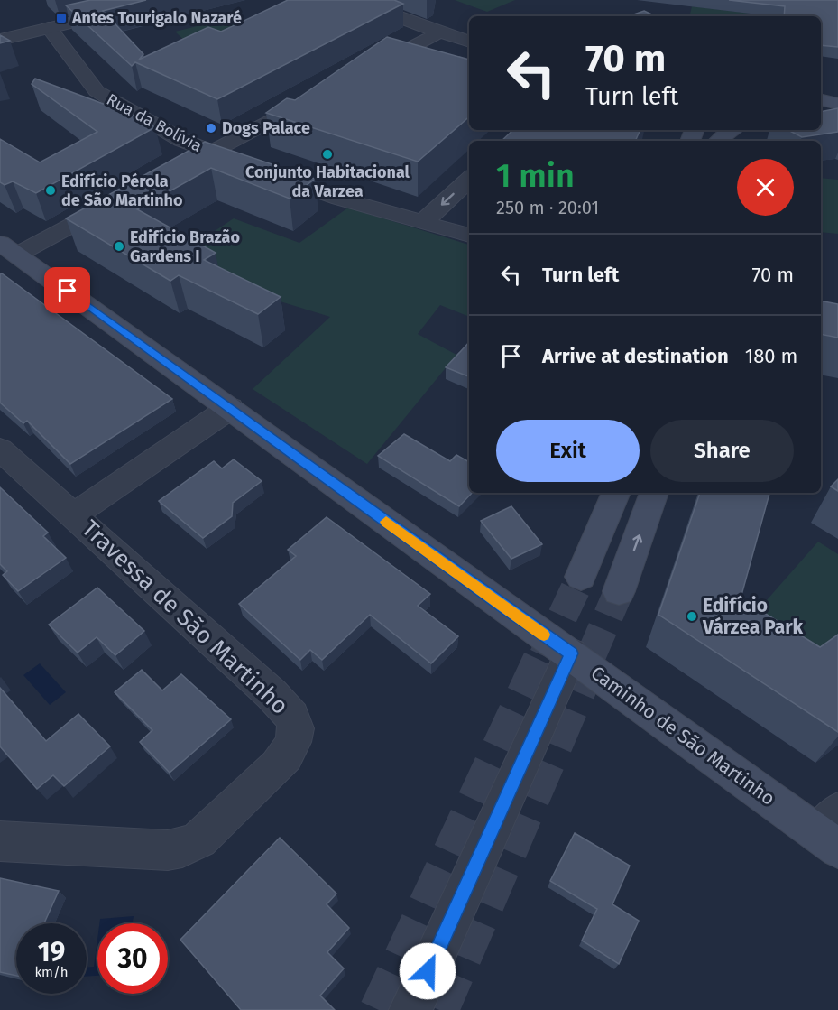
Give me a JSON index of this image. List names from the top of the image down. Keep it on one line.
{"streets":{"main road":["Caminho de São Martinho"],"street":["Rua da Bolívia","Travessa de São Martinho"]},"crossings":[["Travessa de São Martinho","Caminho de São Martinho"]],"places":{"transit":["Antes Tourigalo Nazaré"],"other":["Dogs Palace","Conjunto Habitacional da Varzea","Edifício Pérola de São Martinho","Edifício Brazão Gardens I","Edifício Várzea Park"]},"page":{"turn":["70 m","Turn left"],"heading":["1 min","250 m · 20:01"],"list":[{"name":"Turn left","value":"70 m"},{"name":"Arrive at destination","value":"180 m"}],"buttons":["Exit","Share"],"speed":"19 km/h","limit":"30"}}
